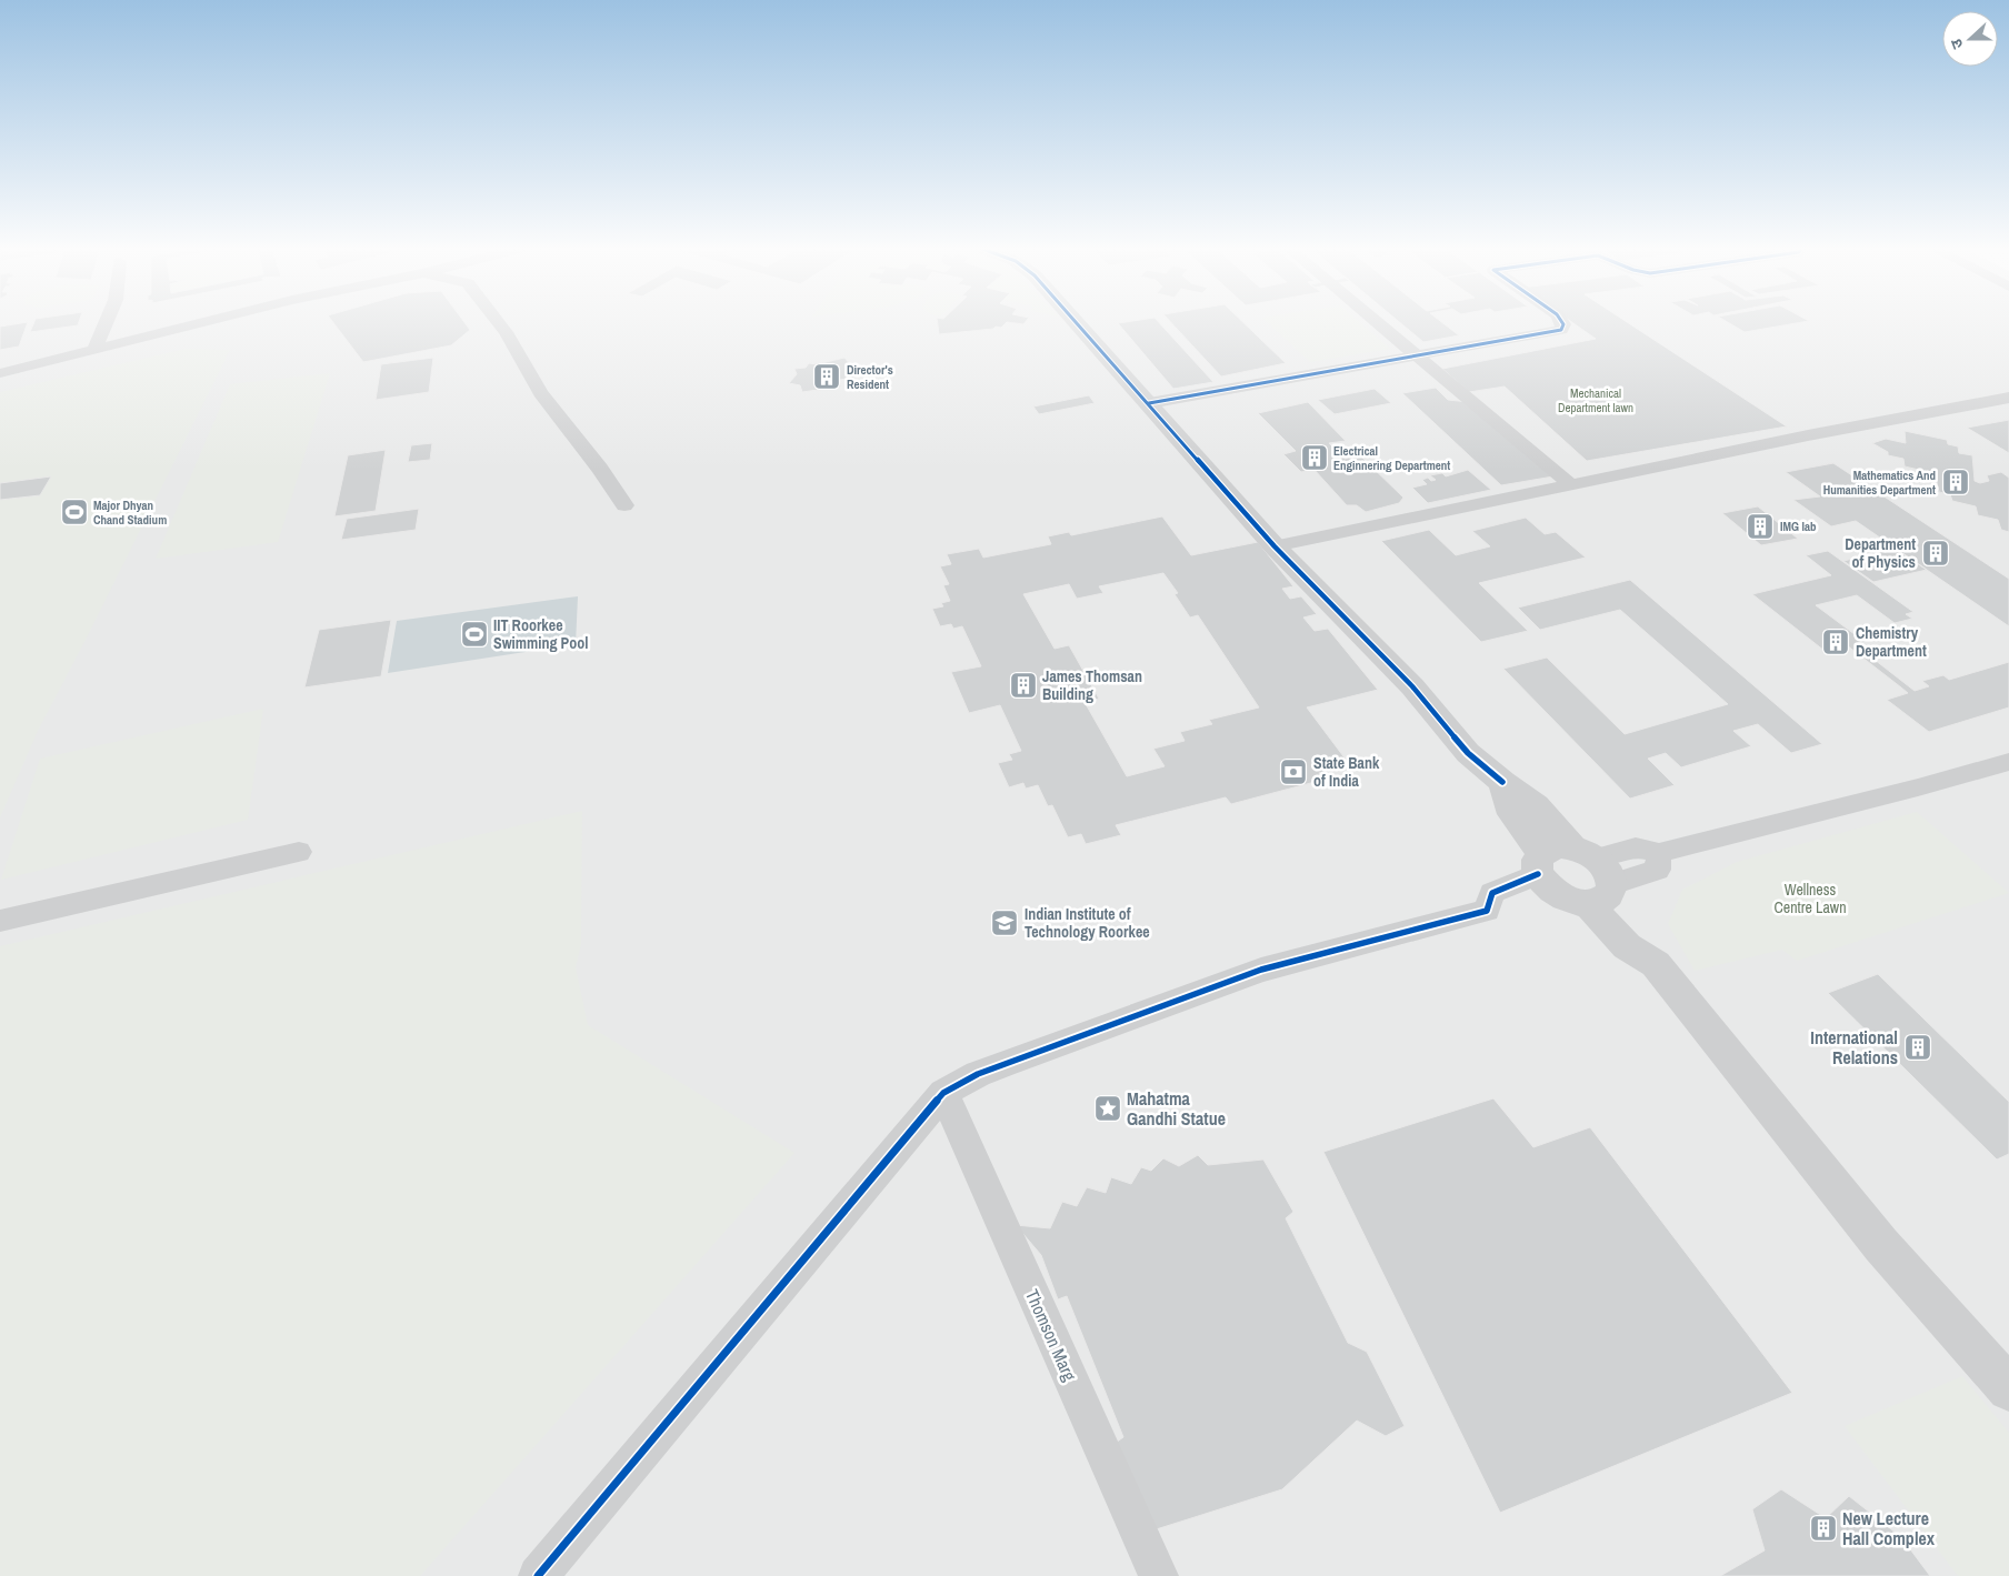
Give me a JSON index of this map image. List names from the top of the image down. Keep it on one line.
{"streets":{"street":["Thomson Marg"]},"parks":["Mechanical Department lawn","Wellness Centre Lawn"],"places":{"building":["Director's Resident","Electrical Enginnering Department","Mathematics And Humanities Department","IMG lab","Department of Physics","Chemistry Department","James Thomsan Building","International Relations","New Lecture Hall Complex"],"sports":["Major Dhyan Chand Stadium","IIT Roorkee Swimming Pool"],"bank":["State Bank of India"],"school or university":["Indian Institute of Technology Roorkee"],"place":["Mahatma Gandhi Statue"]},"north":"left"}
